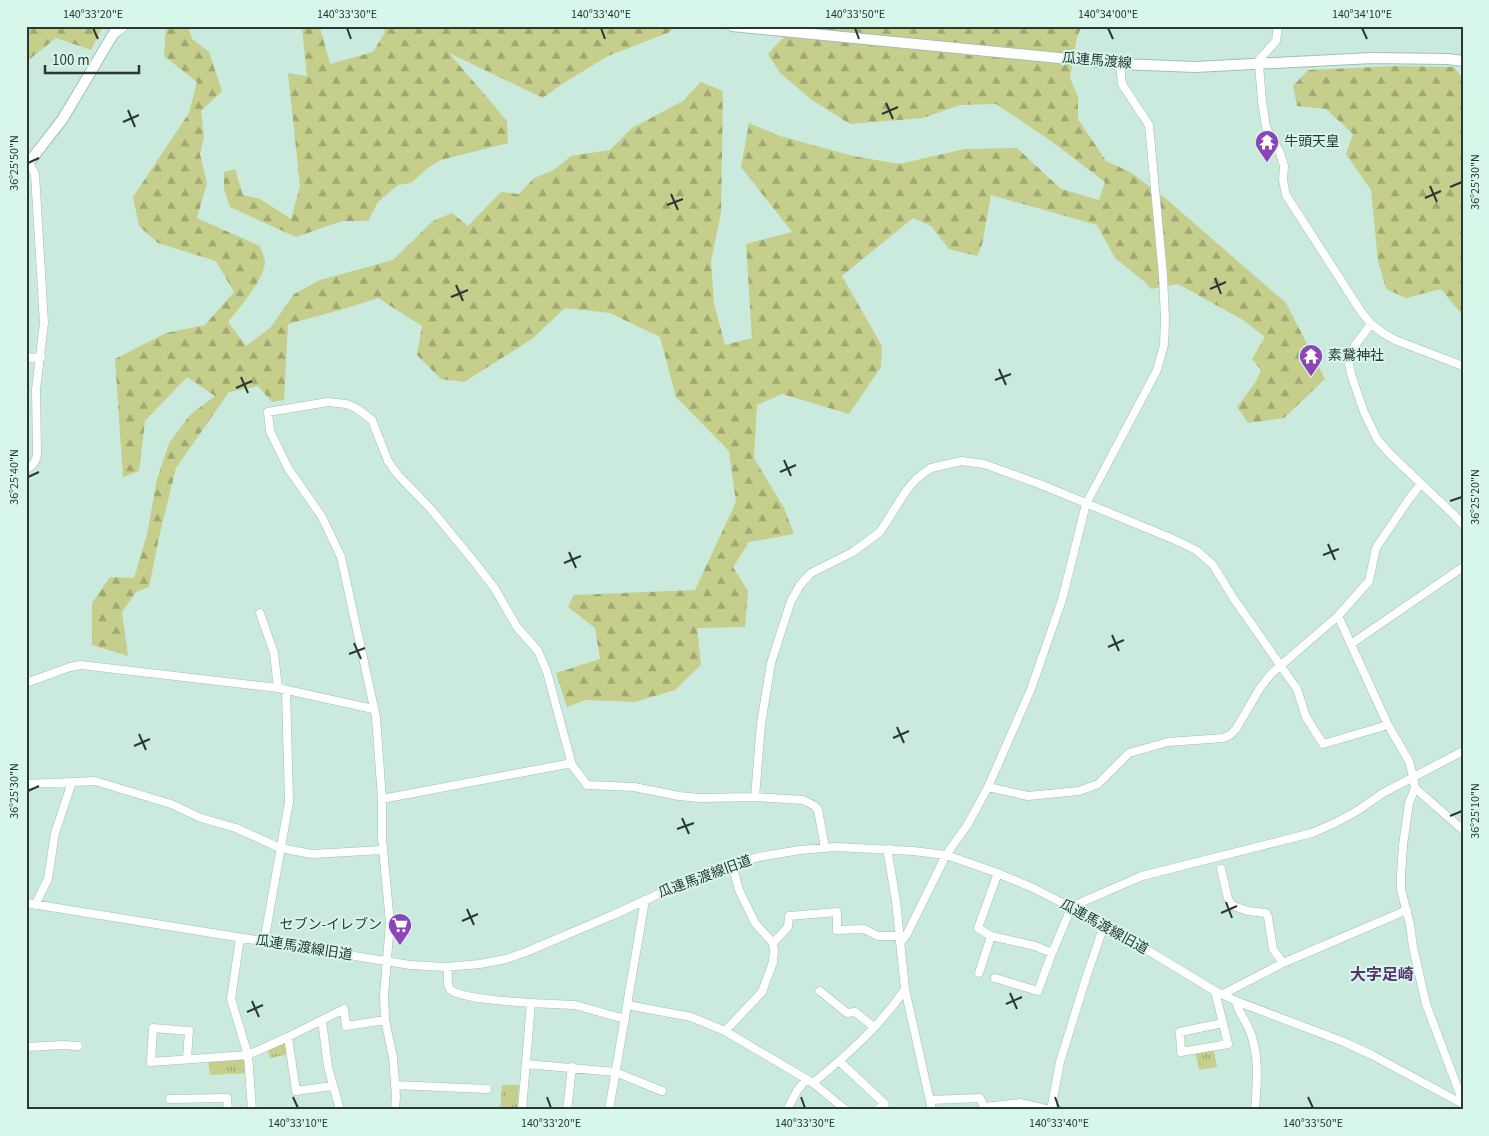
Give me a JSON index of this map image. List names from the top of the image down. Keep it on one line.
{"streets":{"main road":["瓜連馬渡線"],"street":["瓜連馬渡線旧道"]},"districts":["大字足崎"],"places":{"temple":["牛頭天皇","素鵞神社"],"supermarket":["セブン-イレブン"]},"scale_bar":"100 m","coordinates":["140°33'20\"E","140°33'30\"E","140°33'40\"E","140°33'50\"E","140°34'00\"E","140°34'10\"E","36°25'50\"N","36°25'30\"N","36°25'40\"N","36°25'20\"N","36°25'10\"N","140°33'10\"E"]}
